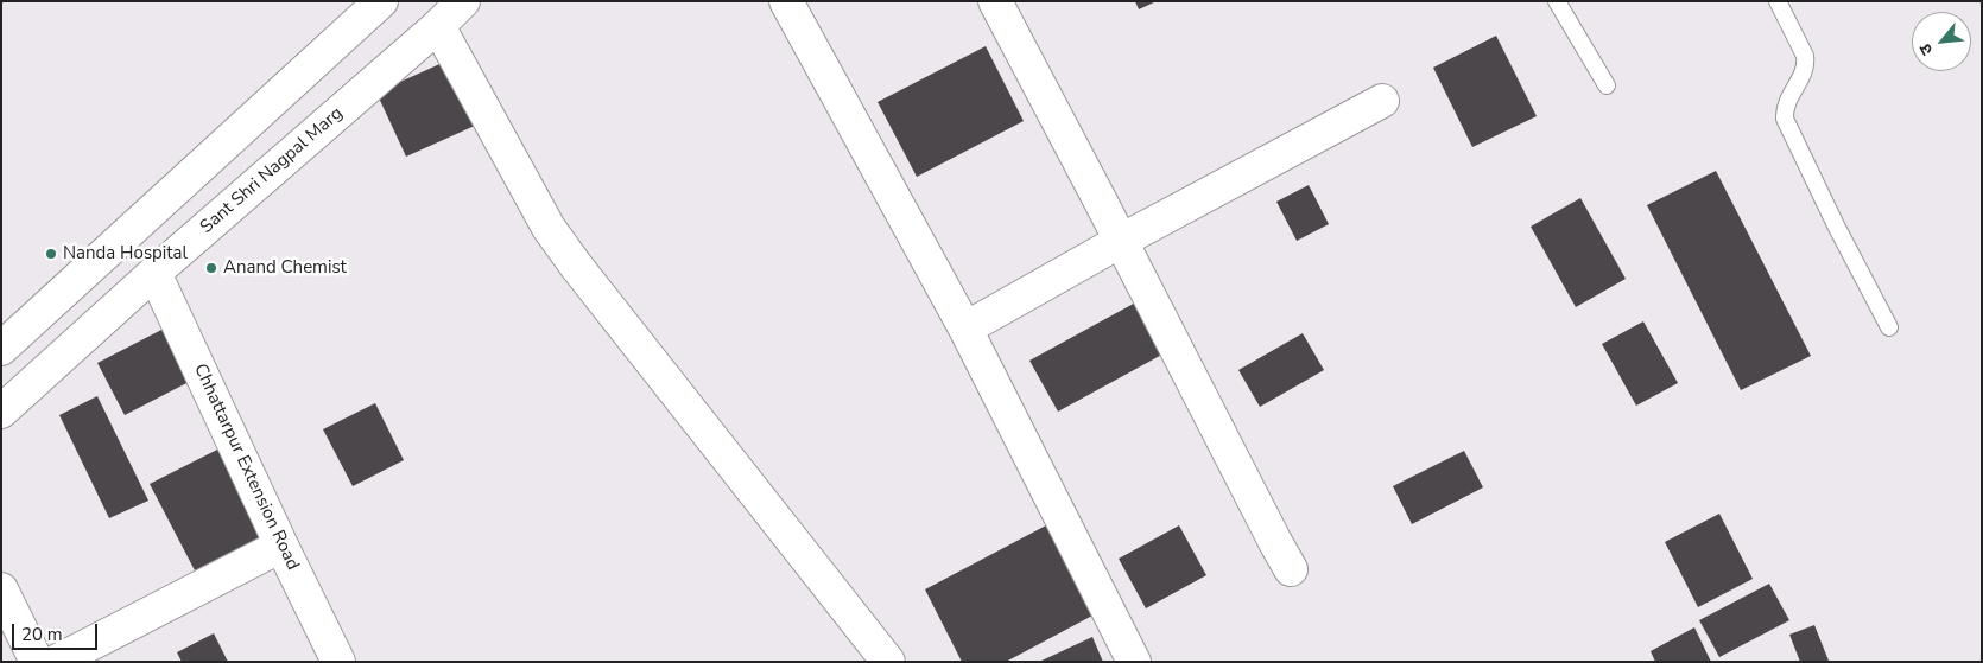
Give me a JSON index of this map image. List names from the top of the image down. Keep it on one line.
{"streets":{"street":["Sant Shri Nagpal Marg","Chhattarpur Extension Road"]},"crossings":[["Sant Shri Nagpal Marg","Chhattarpur Extension Road"]],"places":["Nanda Hospital","Anand Chemist"],"scale_bar":"20 m","north":"bottom left"}
